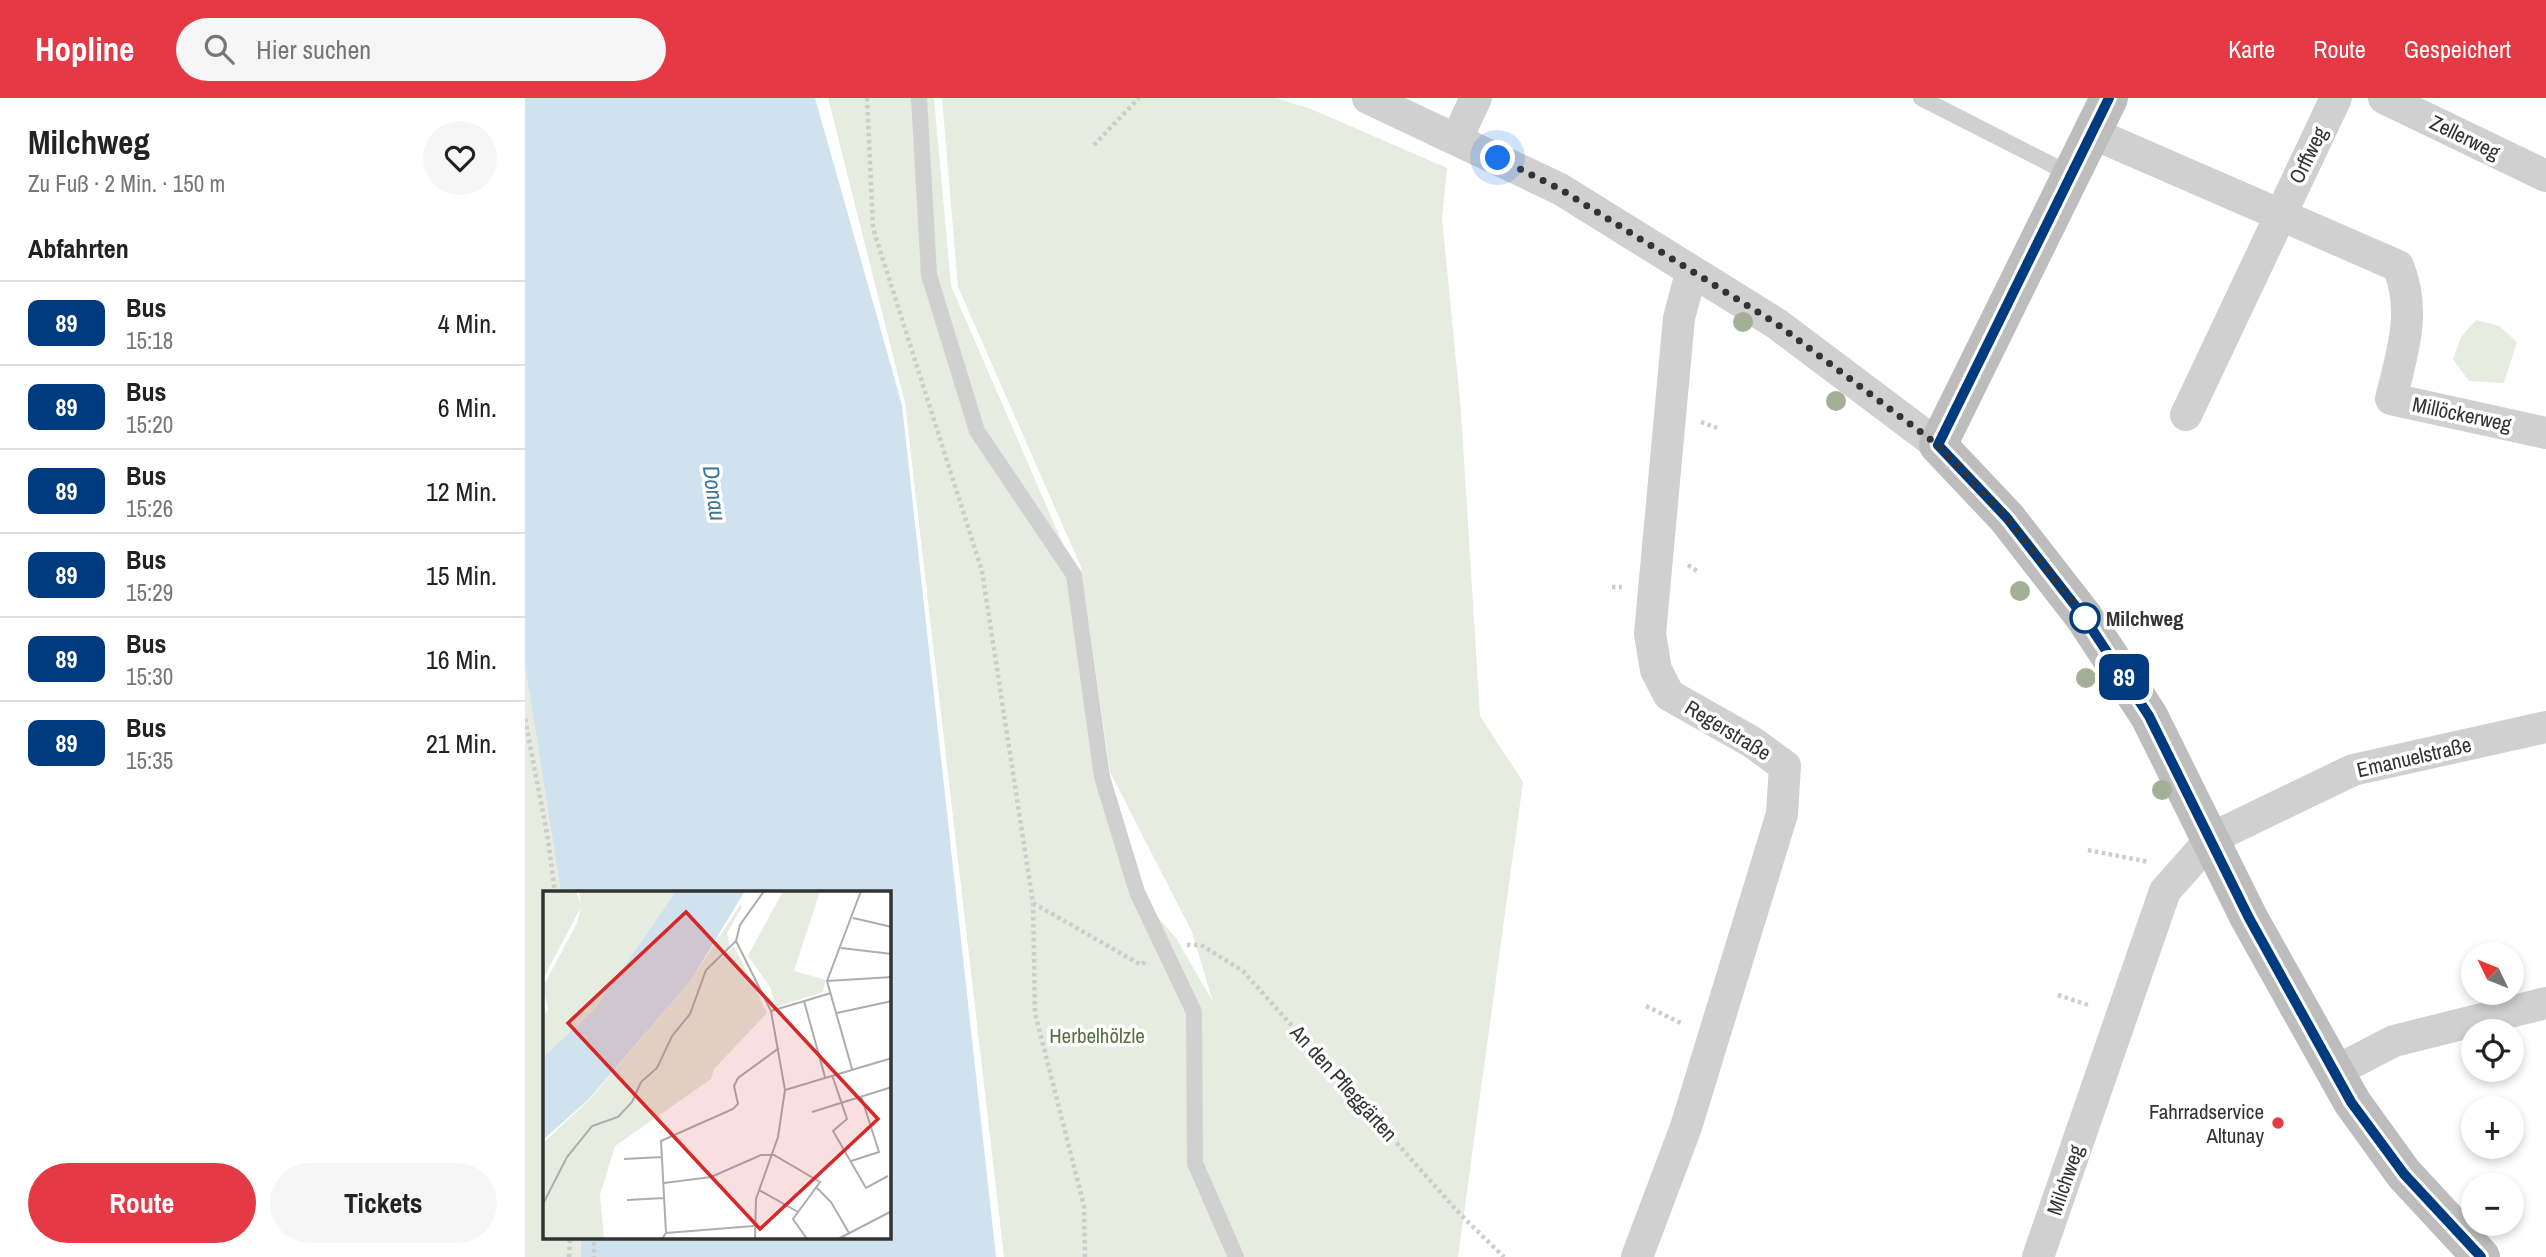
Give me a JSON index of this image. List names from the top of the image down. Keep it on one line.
{"streets":{"street":["Zellerweg","Orffweg","Millöckerweg","Regerstraße","Emanuelstraße","Milchweg"],"path":["An den Pfleggärten"]},"crossings":[["Orffweg","Millöckerweg"],["Emanuelstraße","Milchweg"]],"water":["Donau"],"parks":["Herbelhölzle"],"places":["Milchweg","Fahrradservice Altunay"],"lines":["bus line 89"],"north":"top left","page":{"header":"Hopline","search":"Hier suchen","nav":["Karte","Route","Gespeichert"],"heading":[["Milchweg","Zu Fuß · 2 Min. · 150 m"],"Abfahrten"],"on_map":"89","list":[{"mark":"89","name":"Bus","note":"15:18","value":"4 Min."},{"mark":"89","name":"Bus","note":"15:20","value":"6 Min."},{"mark":"89","name":"Bus","note":"15:26","value":"12 Min."},{"mark":"89","name":"Bus","note":"15:29","value":"15 Min."},{"mark":"89","name":"Bus","note":"15:30","value":"16 Min."},{"mark":"89","name":"Bus","note":"15:35","value":"21 Min."}],"map_buttons":["+","−"],"buttons":["Route","Tickets"]}}
